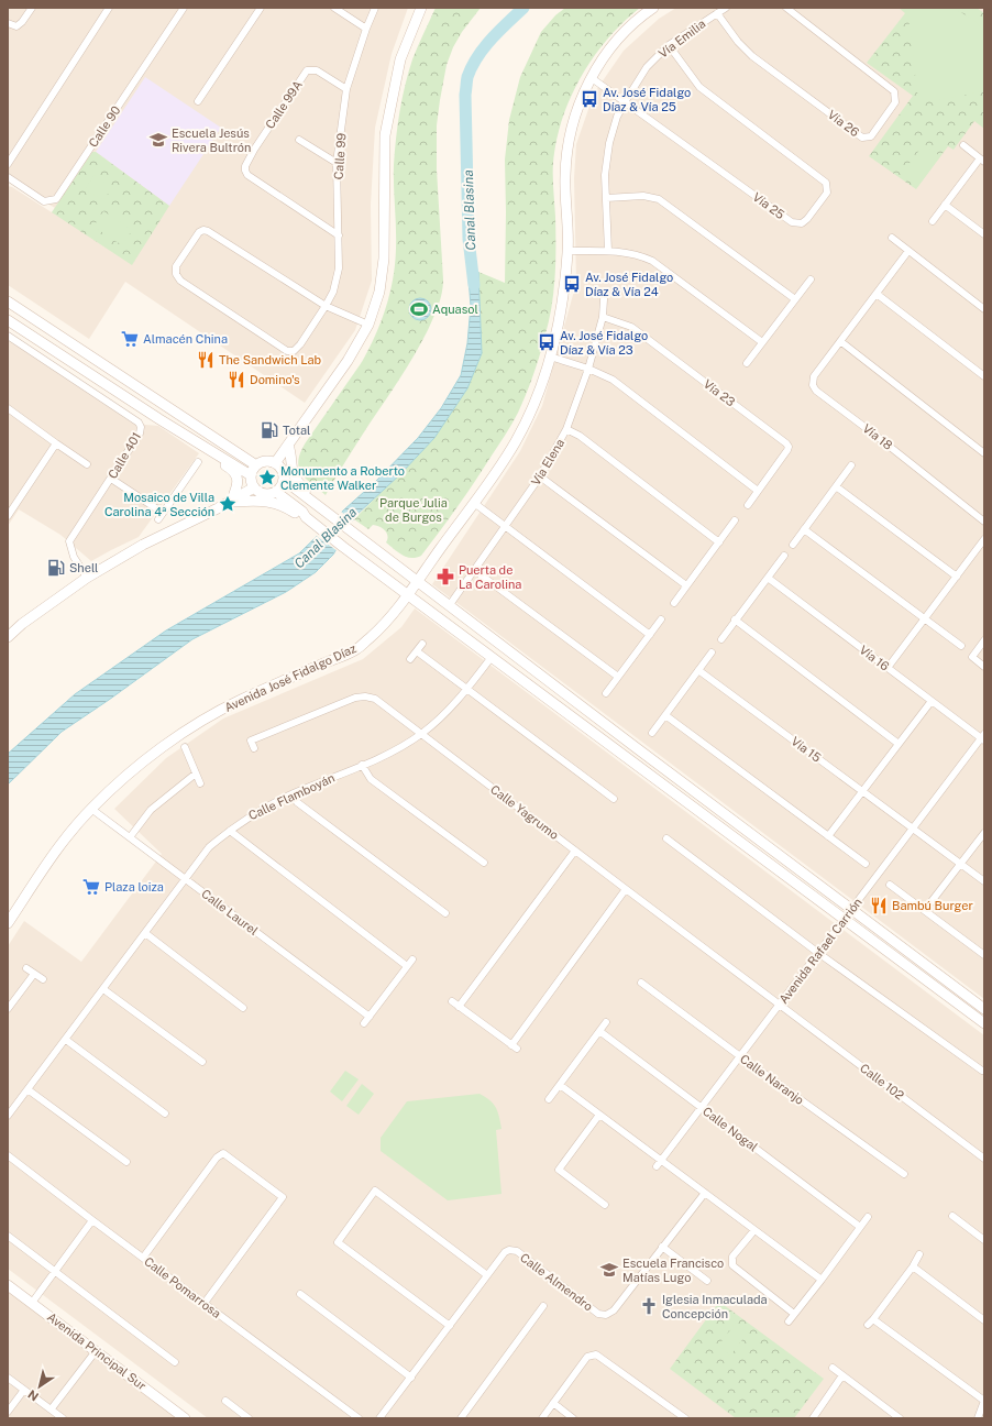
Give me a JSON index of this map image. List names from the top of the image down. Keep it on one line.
{"streets":{"main road":["Avenida José Fidalgo Díaz","Avenida Principal Sur"],"street":["Vía Emilia","Calle 99A","Vía 26","Calle 90","Calle 99","Vía 25","Vía 23","Vía 18","Calle 401","Vía Elena","Vía 16","Vía 15","Calle Flamboyán","Calle Yagrumo","Calle Laurel","Avenida Rafael Carrión","Calle Naranjo","Calle 102","Calle Nogal","Calle Almendro","Calle Pomarrosa"]},"crossings":[["Vía Emilia","Vía 26"],["Vía Emilia","Vía 25"],["Calle 99A","Calle 99"],["Vía 25","Avenida José Fidalgo Díaz"],["Vía 23","Vía Elena"],["Vía 16","Avenida Rafael Carrión"],["Avenida José Fidalgo Díaz","Calle Laurel"],["Vía 15","Avenida Rafael Carrión"],["Calle Flamboyán","Calle Yagrumo"],["Calle Flamboyán","Calle Laurel"],["Calle Yagrumo","Avenida Rafael Carrión"],["Calle Yagrumo","Calle 102"],["Avenida Rafael Carrión","Calle Naranjo"],["Avenida Rafael Carrión","Calle 102"],["Avenida Rafael Carrión","Calle Nogal"]],"water":["Canal Blasina"],"parks":["Parque Julia de Burgos"],"places":{"bus stop":["Av. José Fidalgo Díaz & Vía 25","Av. José Fidalgo Díaz & Vía 24","Av. José Fidalgo Díaz & Vía 23"],"school or university":["Escuela Jesús Rivera Bultrón","Escuela Francisco Matías Lugo"],"sports":["Aquasol"],"supermarket":["Almacén China","Plaza loiza"],"restaurant":["The Sandwich Lab","Domino's","Bambú Burger"],"fuel station":["Total","Shell"],"place":["Monumento a Roberto Clemente Walker","Mosaico de Villa Carolina 4ª Sección"],"pharmacy":["Puerta de La Carolina"],"church":["Iglesia Inmaculada Concepción"]},"north":"bottom left"}
